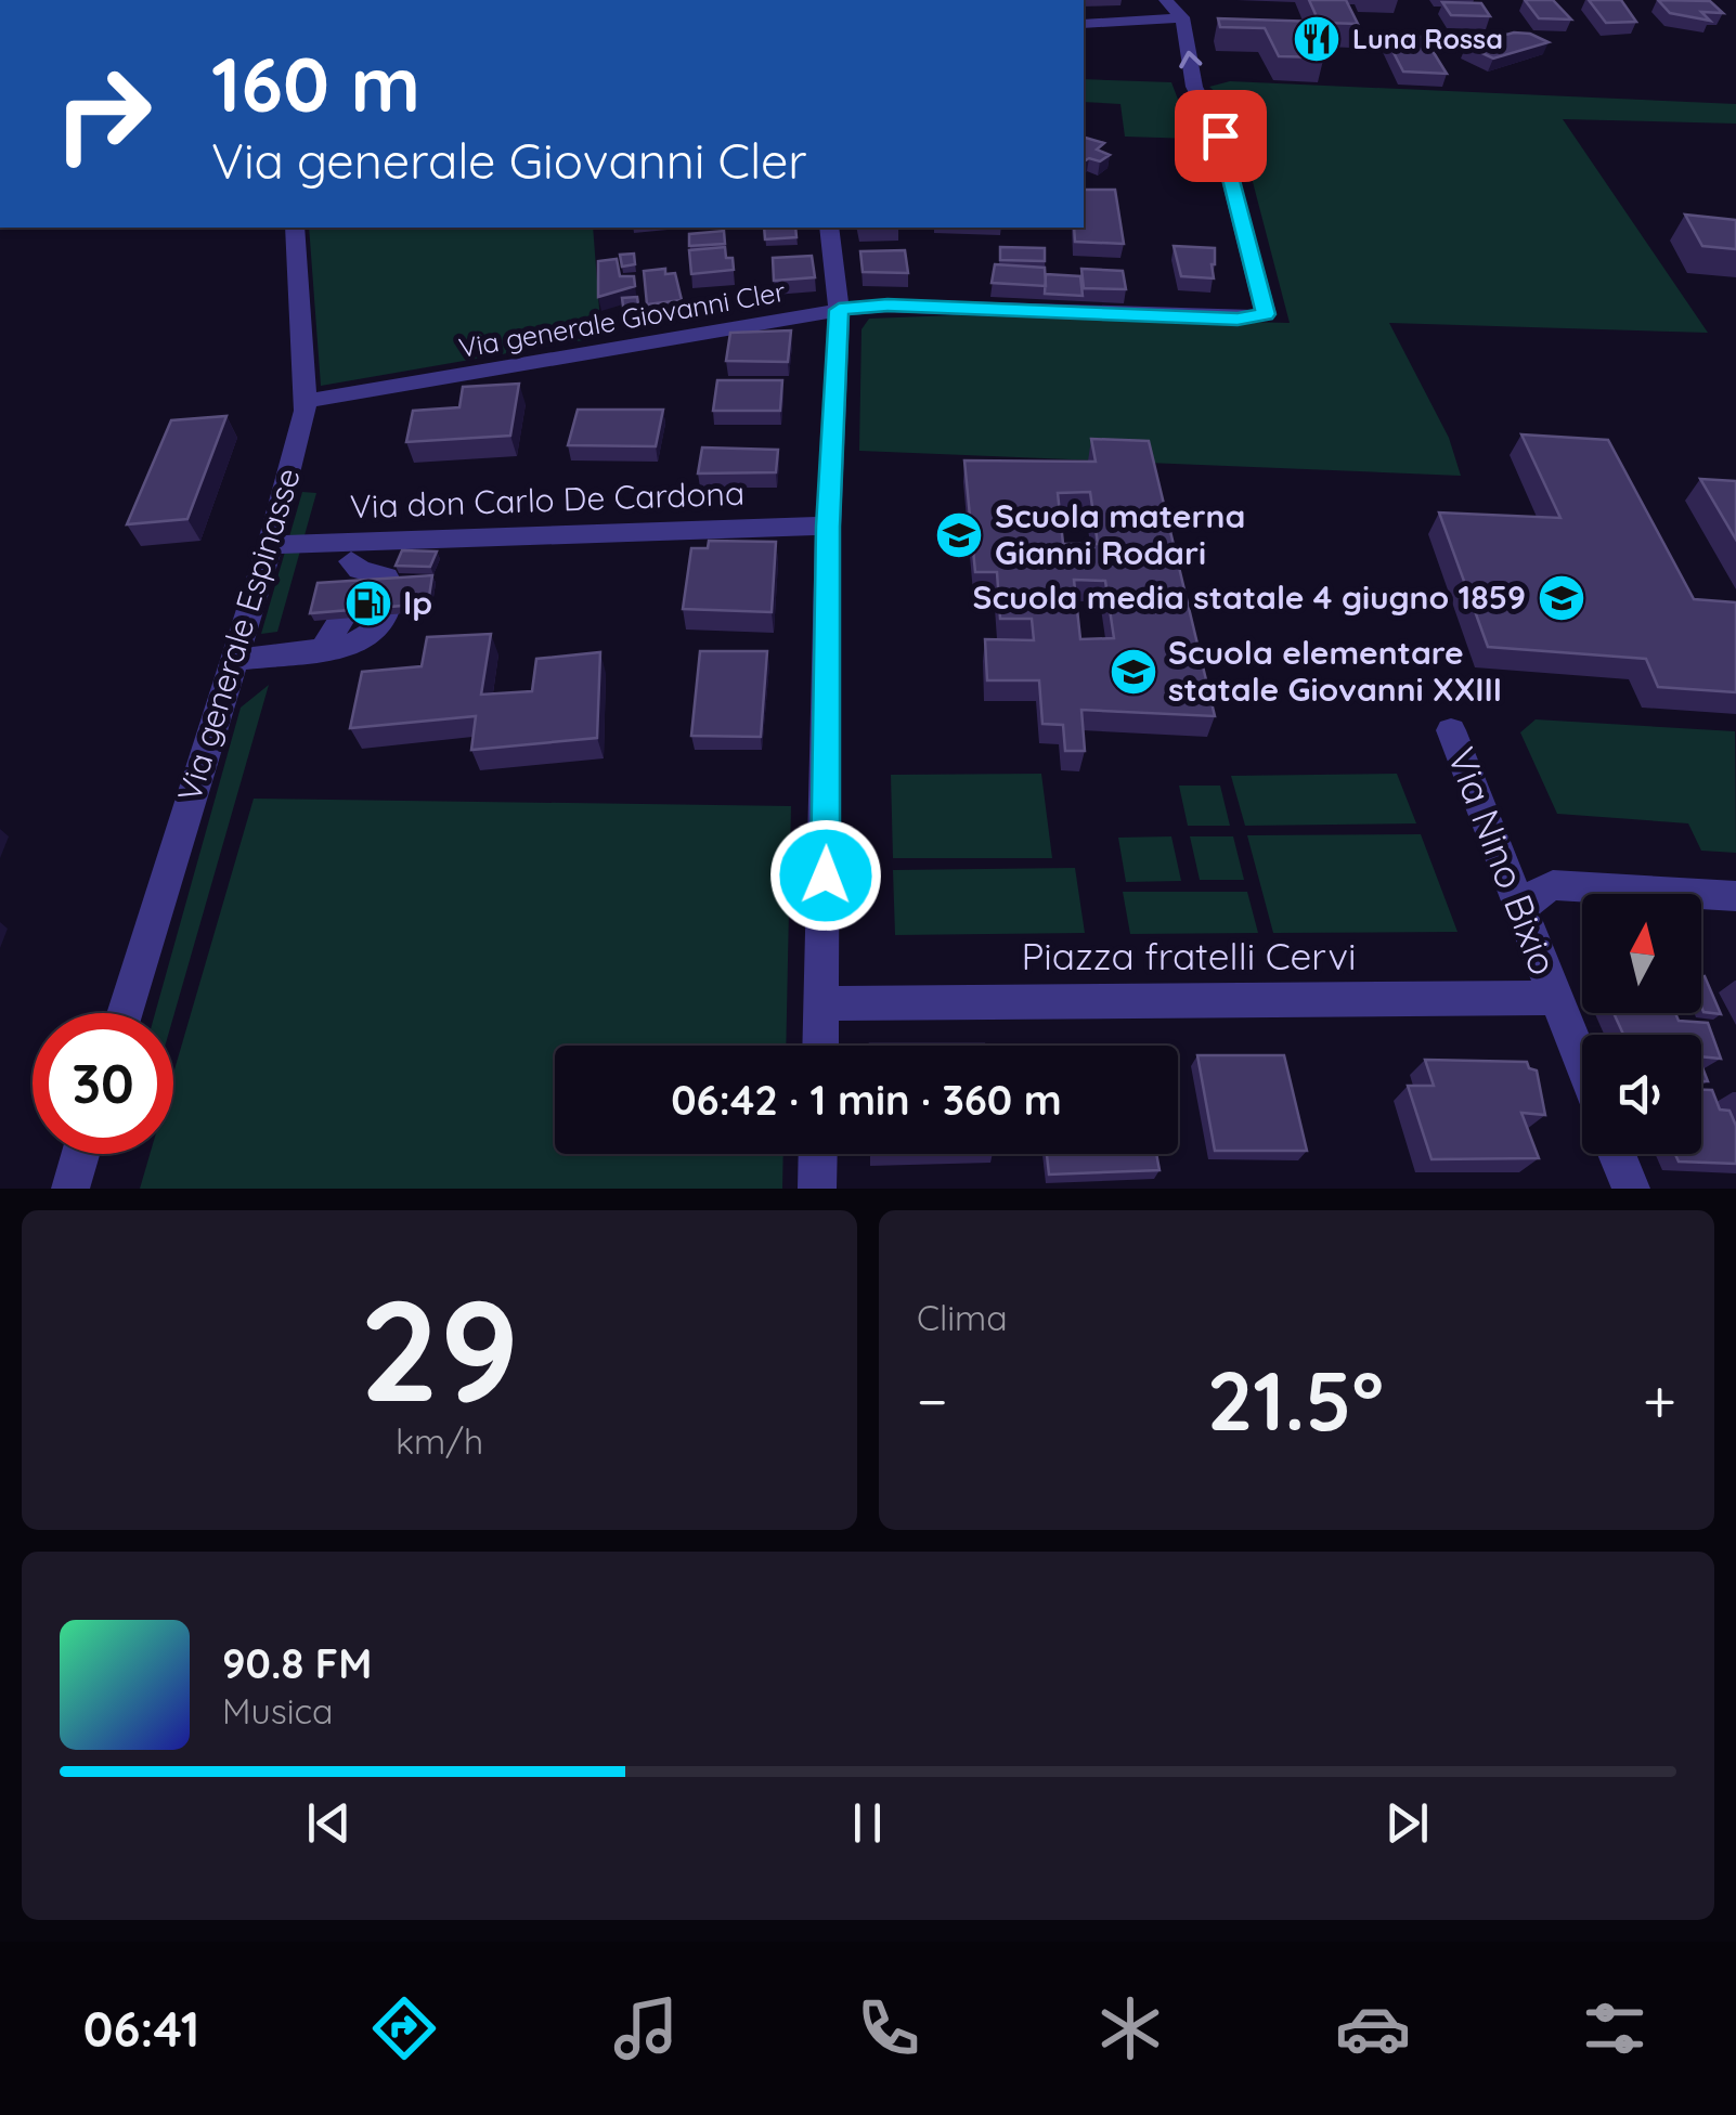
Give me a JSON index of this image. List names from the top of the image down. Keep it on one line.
{"streets":{"street":["Via generale Giovanni Cler","Via don Carlo De Cardona","Via generale Espinasse","Via Nino Bixio","Piazza fratelli Cervi"]},"crossings":[["Via generale Giovanni Cler","Via generale Espinasse"],["Via don Carlo De Cardona","Via generale Espinasse"],["Via Nino Bixio","Piazza fratelli Cervi"]],"places":{"restaurant":["Luna Rossa"],"school or university":["Scuola materna Gianni Rodari","Scuola media statale 4 giugno 1859","Scuola elementare statale Giovanni XXIII"],"fuel station":["Ip"]},"north":"top","page":{"turn":["160 m","Via generale Giovanni Cler"],"limit":"30","trip":"06:42 · 1 min · 360 m","tile":[["29","km/h"],"Clima"],"heat":["−","21.5°","+"],"song":["90.8 FM","Musica"],"tabs":"06:41"}}
